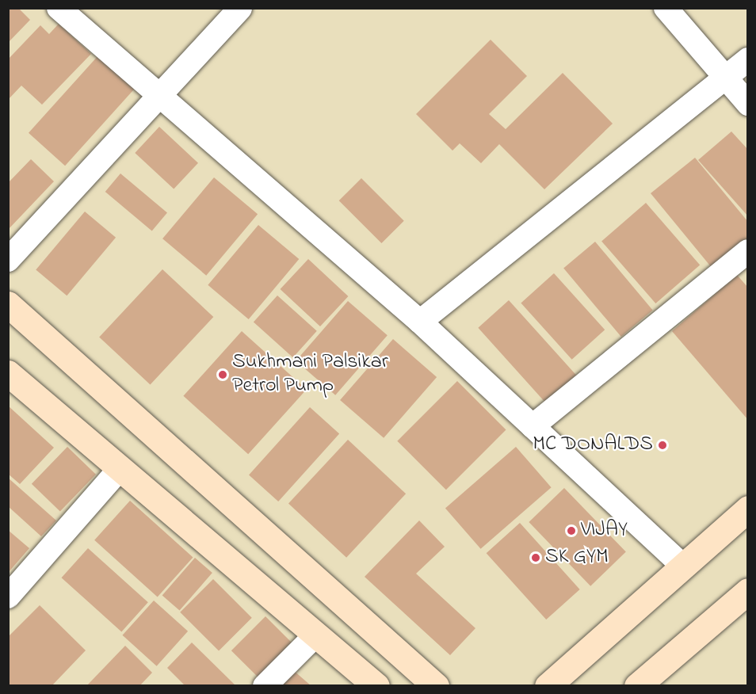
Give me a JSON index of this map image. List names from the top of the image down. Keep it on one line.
{"places":["Sukhmani Palsikar Petrol Pump","MC DONALDS","VIJAY","SK GYM"]}
